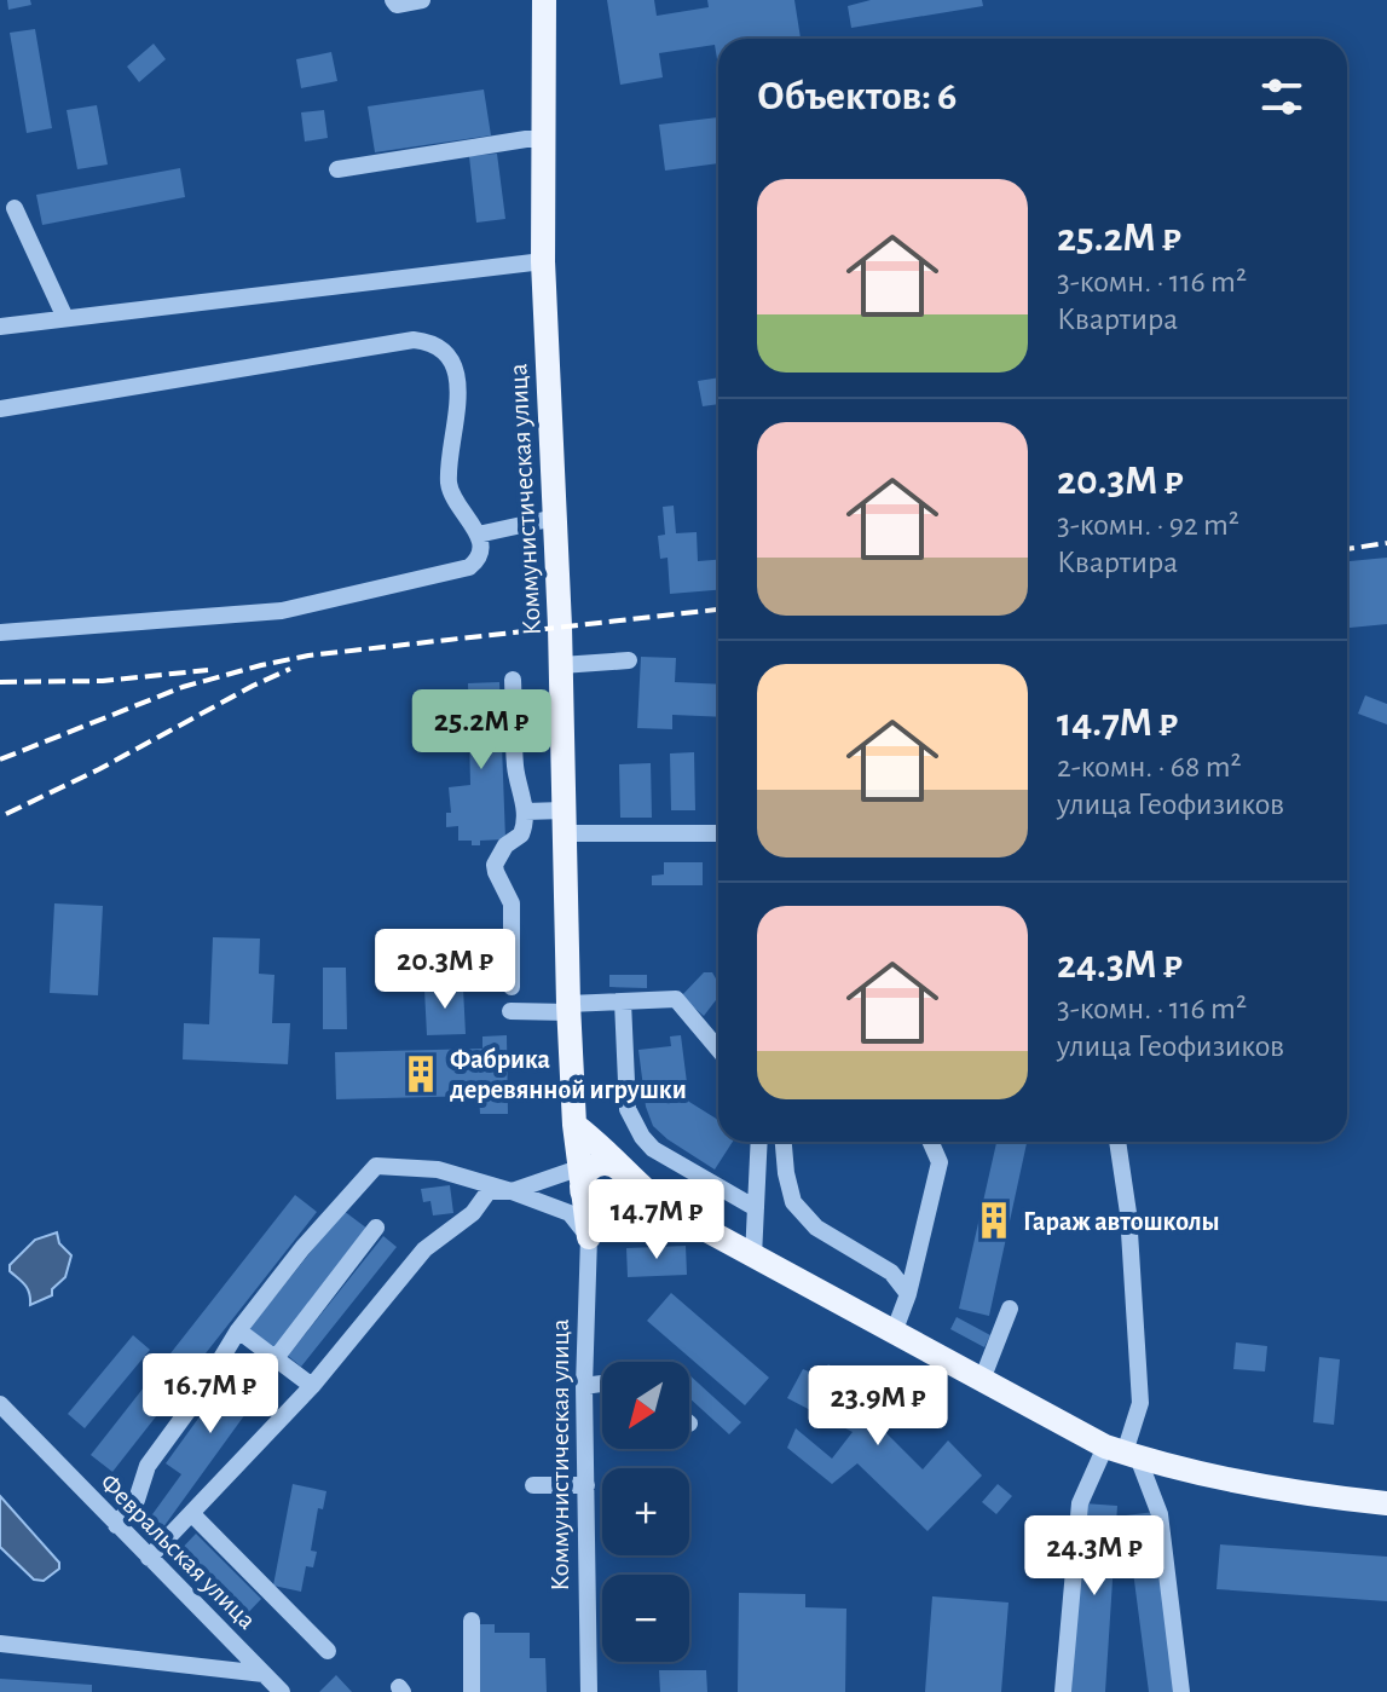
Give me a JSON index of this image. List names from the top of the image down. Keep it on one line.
{"streets":{"main road":["Коммунистическая улица"],"street":["Февральская улица"]},"places":{"building":["Фабрика деревянной игрушки","Гараж автошколы"]},"north":"bottom left","page":{"heading":"Объектов: 6","list":[{"name":"25.2M ₽","note":"3-комн. · 116 m² · Квартира"},{"name":"20.3M ₽","note":"3-комн. · 92 m² · Квартира"},{"name":"14.7M ₽","note":"2-комн. · 68 m² · улица Геофизиков"},{"name":"24.3M ₽","note":"3-комн. · 116 m² · улица Геофизиков"}],"price":["25.2M ₽","20.3M ₽","14.7M ₽","16.7M ₽","23.9M ₽","24.3M ₽"],"map_buttons":["+","−"]}}
